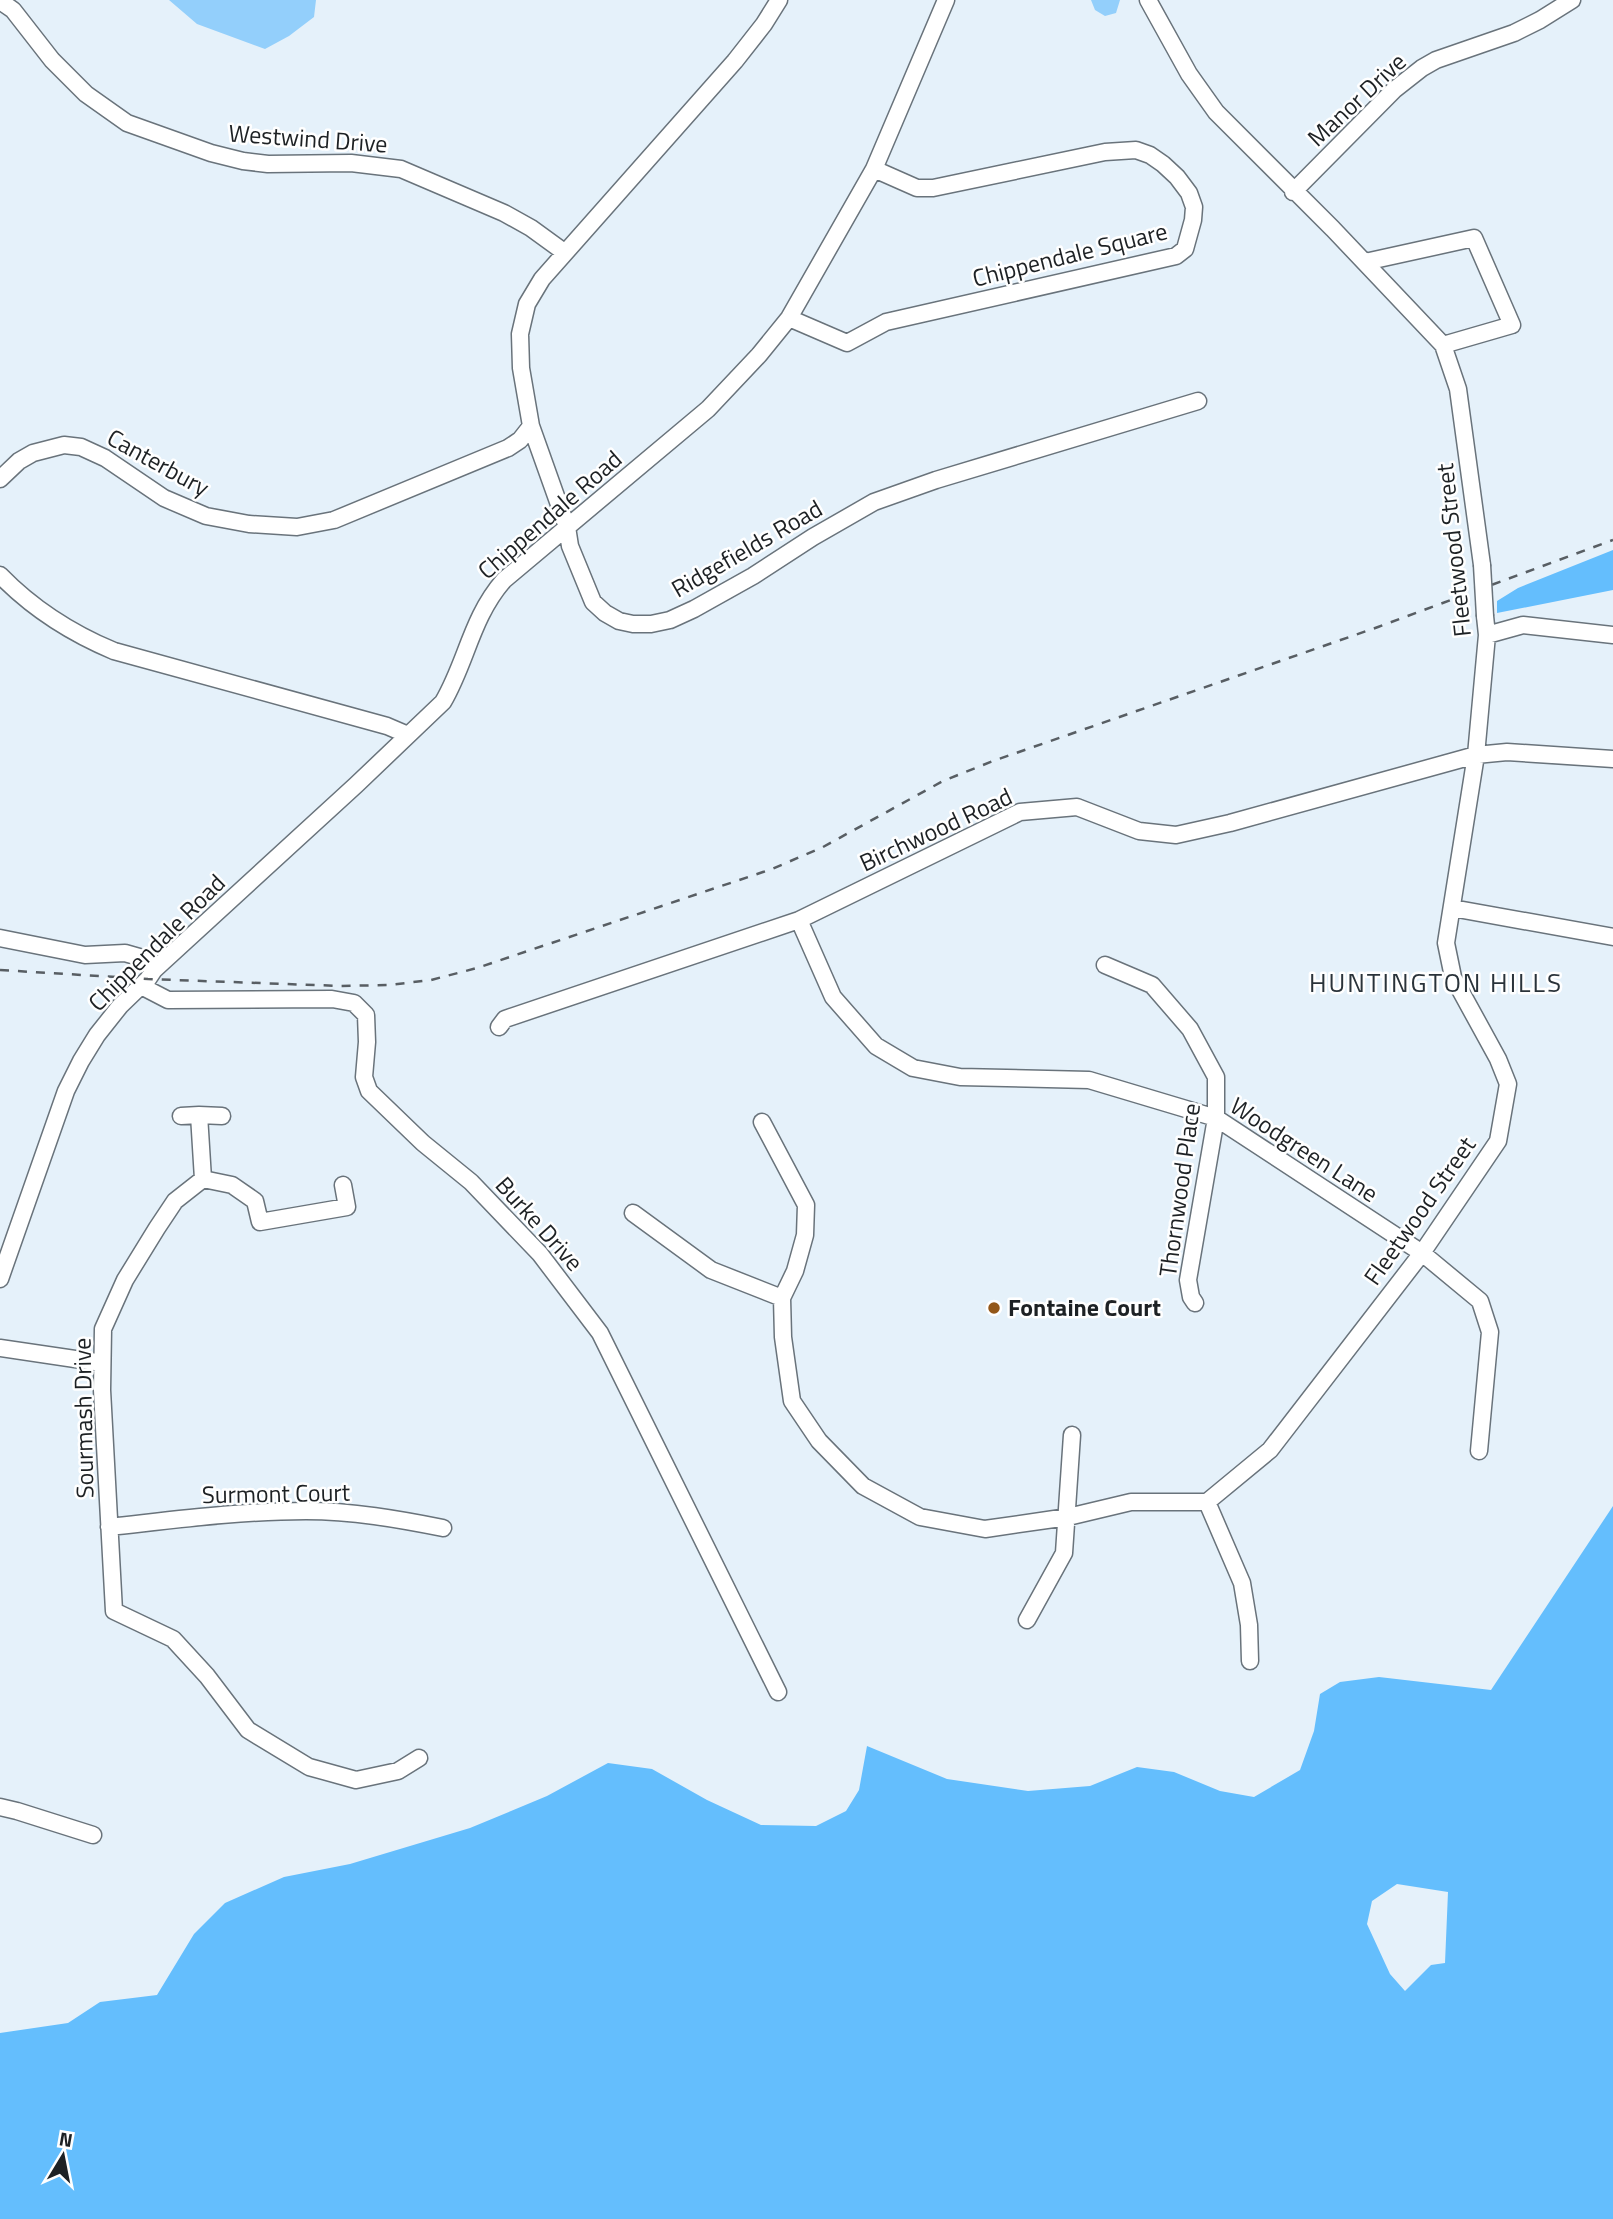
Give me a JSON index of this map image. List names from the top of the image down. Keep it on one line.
{"streets":{"street":["Manor Drive","Westwind Drive","Chippendale Square","Canterbury","Chippendale Road","Ridgefields Road","Fleetwood Street","Birchwood Road","Woodgreen Lane","Thornwood Place","Burke Drive","Sourmash Drive","Surmont Court"]},"crossings":[["Manor Drive","Fleetwood Street"],["Westwind Drive","Ridgefields Road"],["Chippendale Square","Chippendale Road"],["Canterbury","Ridgefields Road"],["Chippendale Road","Ridgefields Road"],["Chippendale Road","Burke Drive"],["Fleetwood Street","Birchwood Road"],["Fleetwood Street","Woodgreen Lane"],["Birchwood Road","Woodgreen Lane"],["Woodgreen Lane","Thornwood Place"],["Sourmash Drive","Surmont Court"]],"districts":["HUNTINGTON HILLS"],"places":["Fontaine Court"],"north":"top"}
